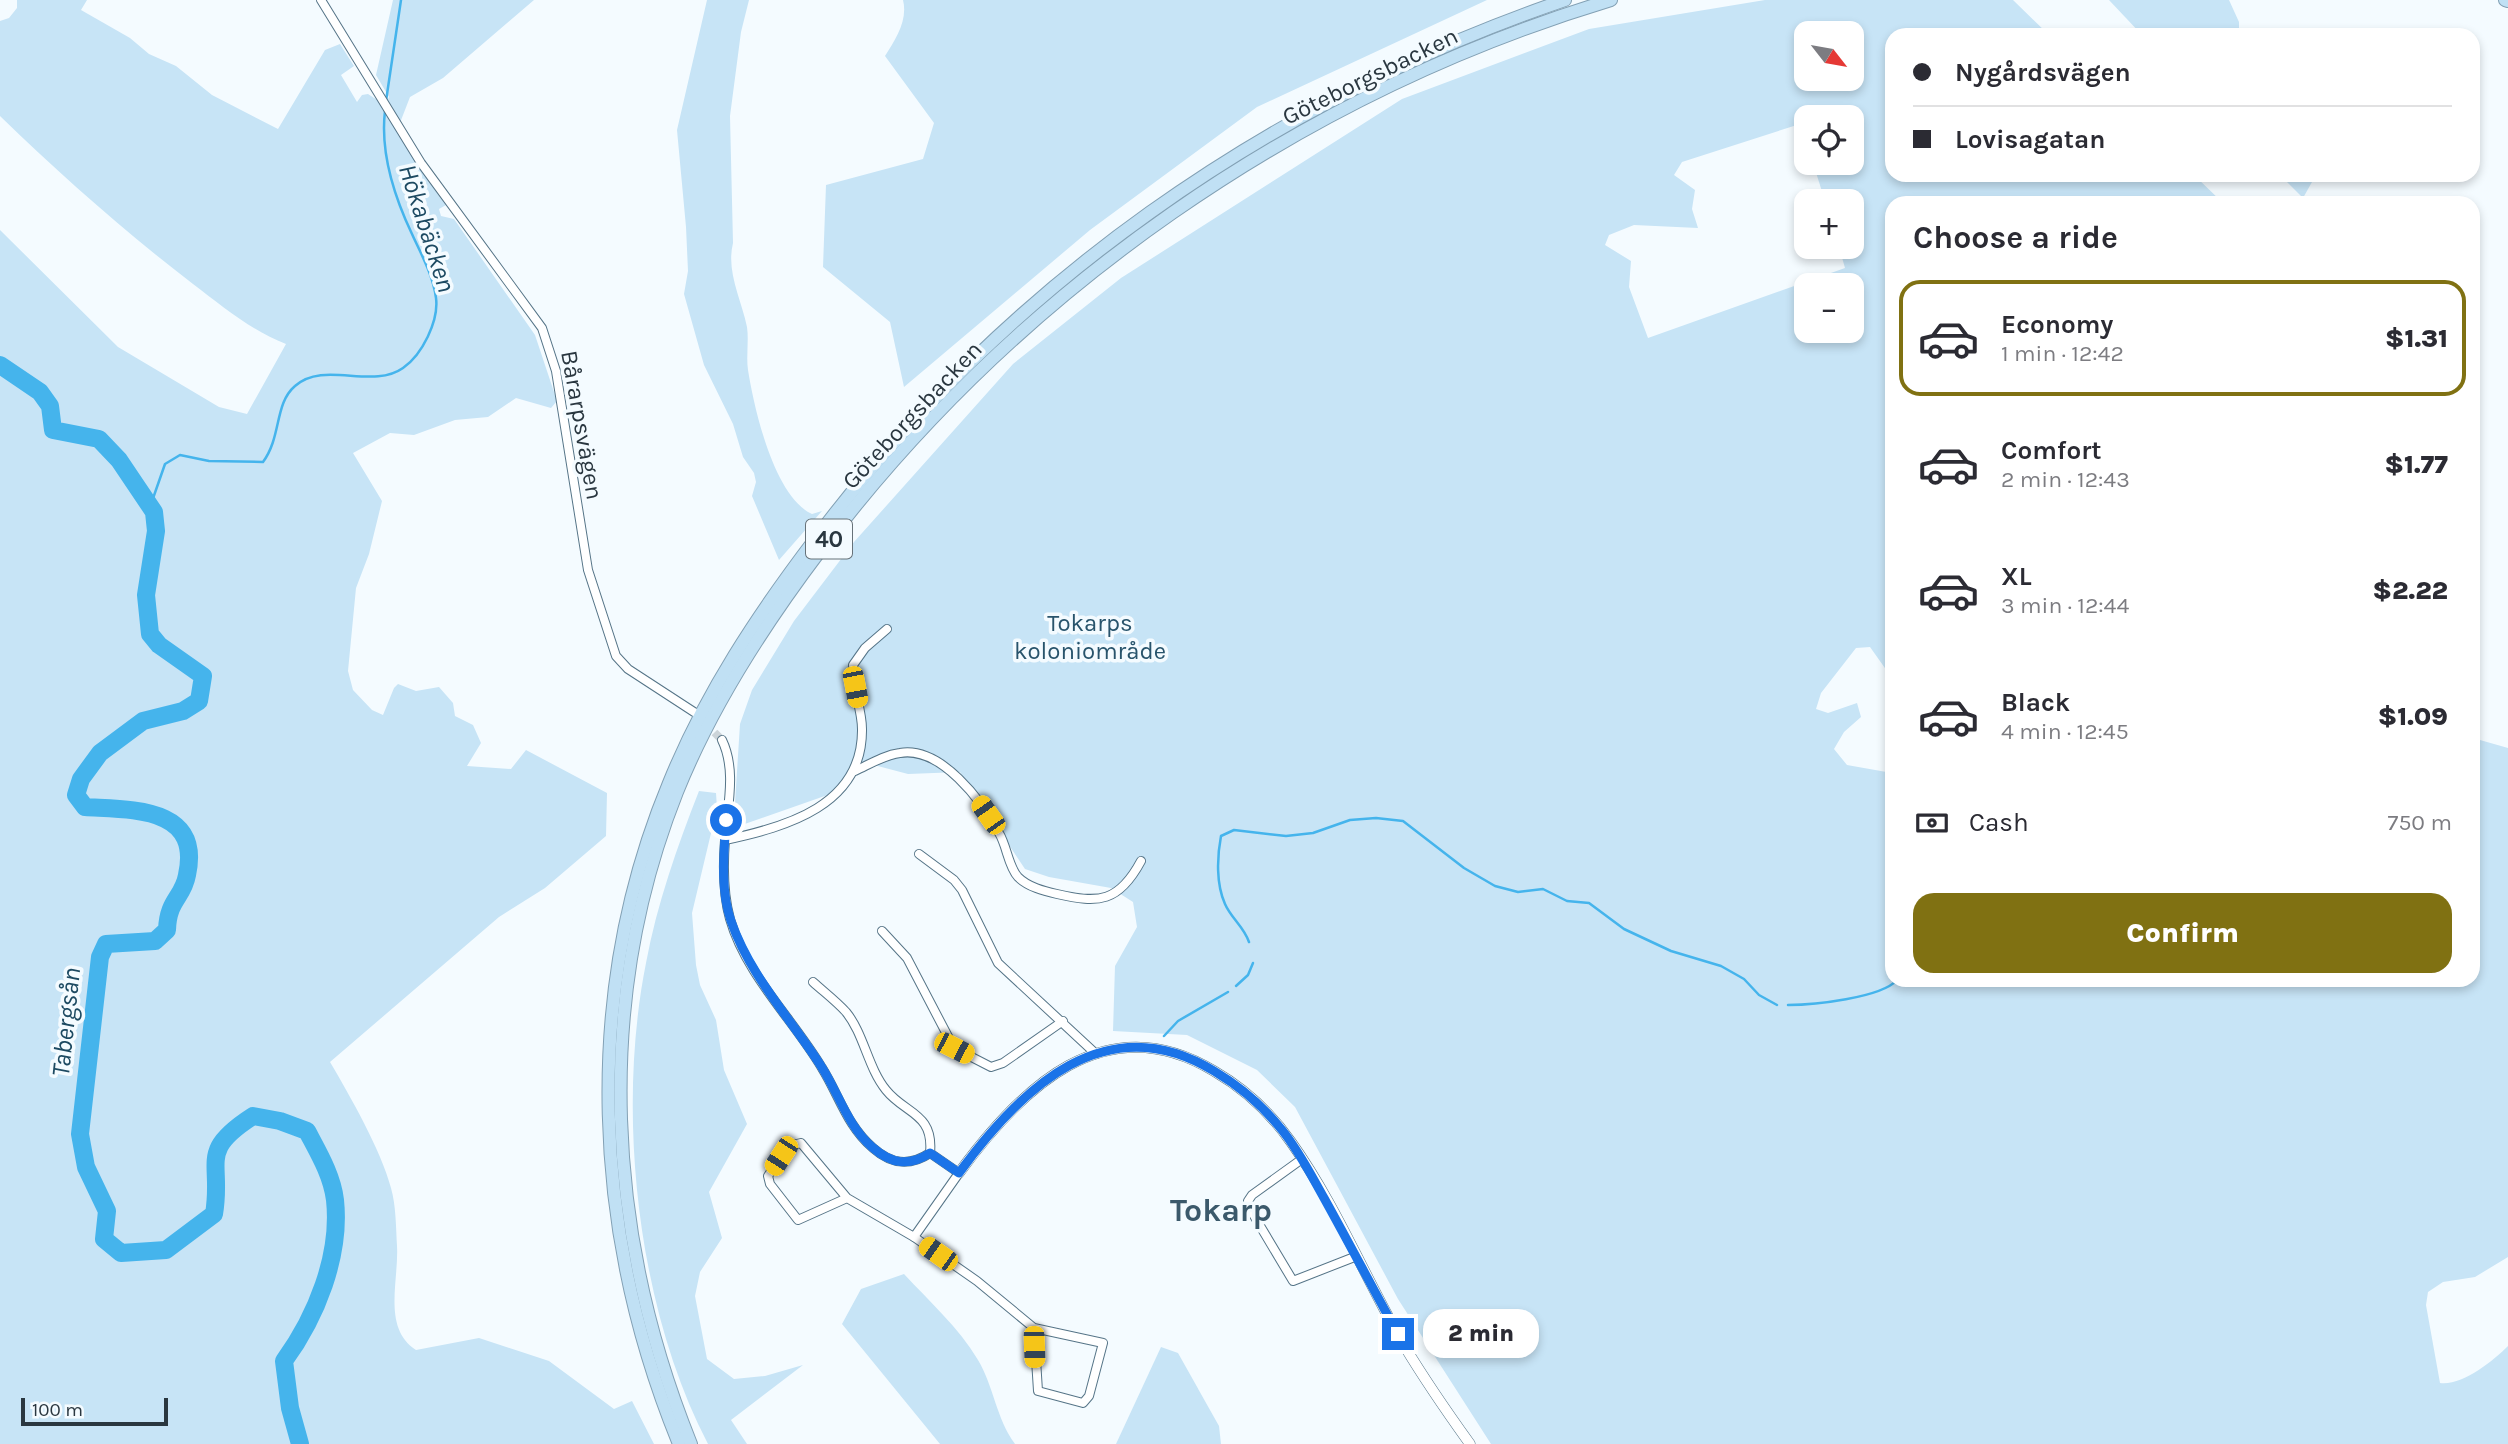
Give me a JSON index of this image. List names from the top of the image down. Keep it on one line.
{"streets":{"highway":["Göteborgsbacken","40"],"street":["Bårarpsvägen"]},"districts":["Tokarp"],"water":["Hökabäcken","Tabergsån"],"parks":["Tokarps koloniområde"],"scale_bar":"100 m","north":"bottom right","page":{"map_buttons":["+","−"],"banner":["Nygårdsvägen","Lovisagatan"],"heading":"Choose a ride","list":[{"name":"Economy","note":"1 min · 12:42","value":"$1.31"},{"name":"Comfort","note":"2 min · 12:43","value":"$1.77"},{"name":"XL","note":"3 min · 12:44","value":"$2.22"},{"name":"Black","note":"4 min · 12:45","value":"$1.09"}],"pay":["Cash","750 m"],"buttons":"Confirm","bubble":"2 min","scale":"100 m"}}
